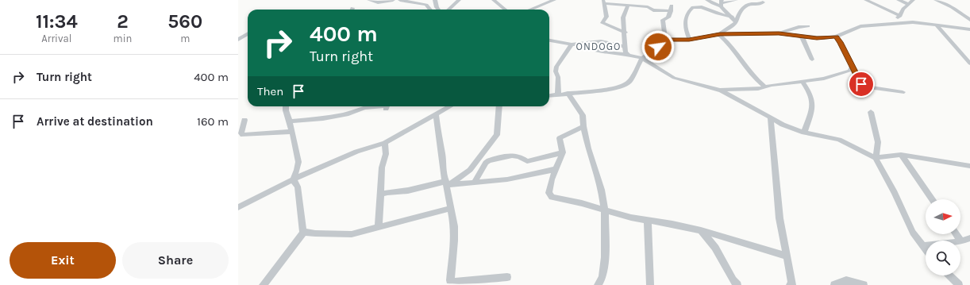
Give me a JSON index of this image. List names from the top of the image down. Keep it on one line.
{"districts":["ONDOGO"],"north":"right","page":{"eta":["11:34","Arrival","2","min","560","m"],"turn":["400 m","Turn right"],"list":[{"name":"Turn right","value":"400 m"},{"name":"Arrive at destination","value":"160 m"}],"then":"Then","buttons":["Exit","Share"]}}
